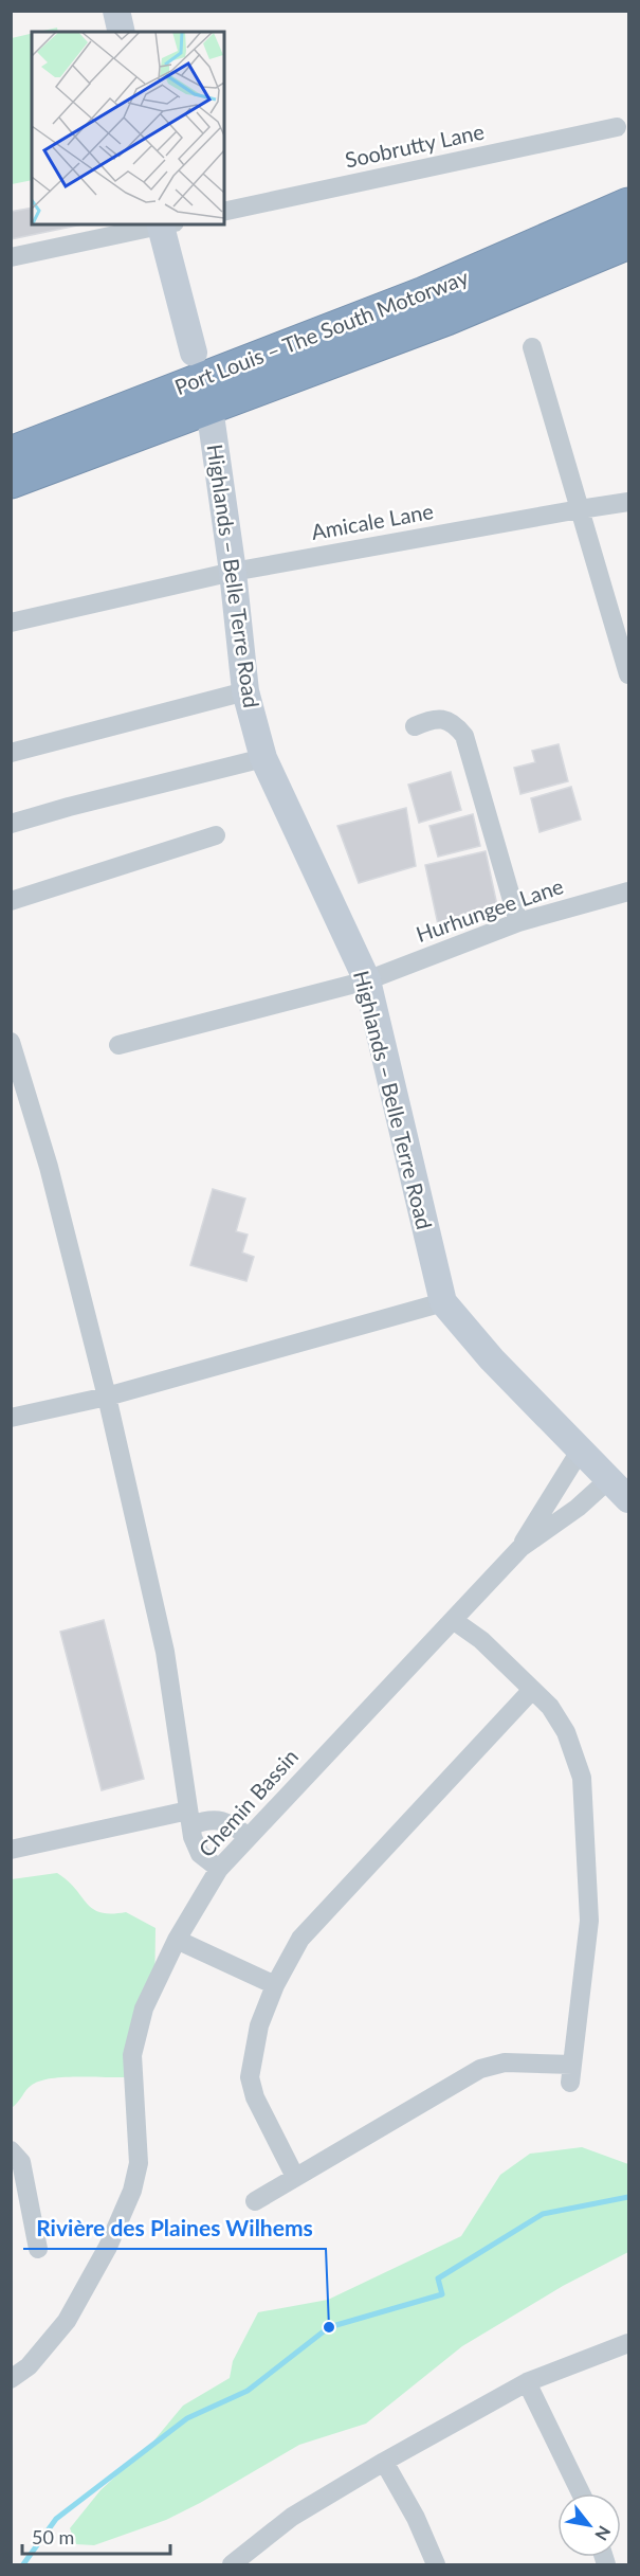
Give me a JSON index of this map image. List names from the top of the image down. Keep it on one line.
{"streets":{"highway":["Port Louis – The South Motorway"],"street":["Soobrutty Lane","Amicale Lane","Highlands – Belle Terre Road","Hurhungee Lane","Chemin Bassin"]},"crossings":[["Amicale Lane","Highlands – Belle Terre Road"],["Highlands – Belle Terre Road","Hurhungee Lane"]],"places":["Rivière des Plaines Wilhems"],"scale_bar":"50 m","north":"bottom right"}
